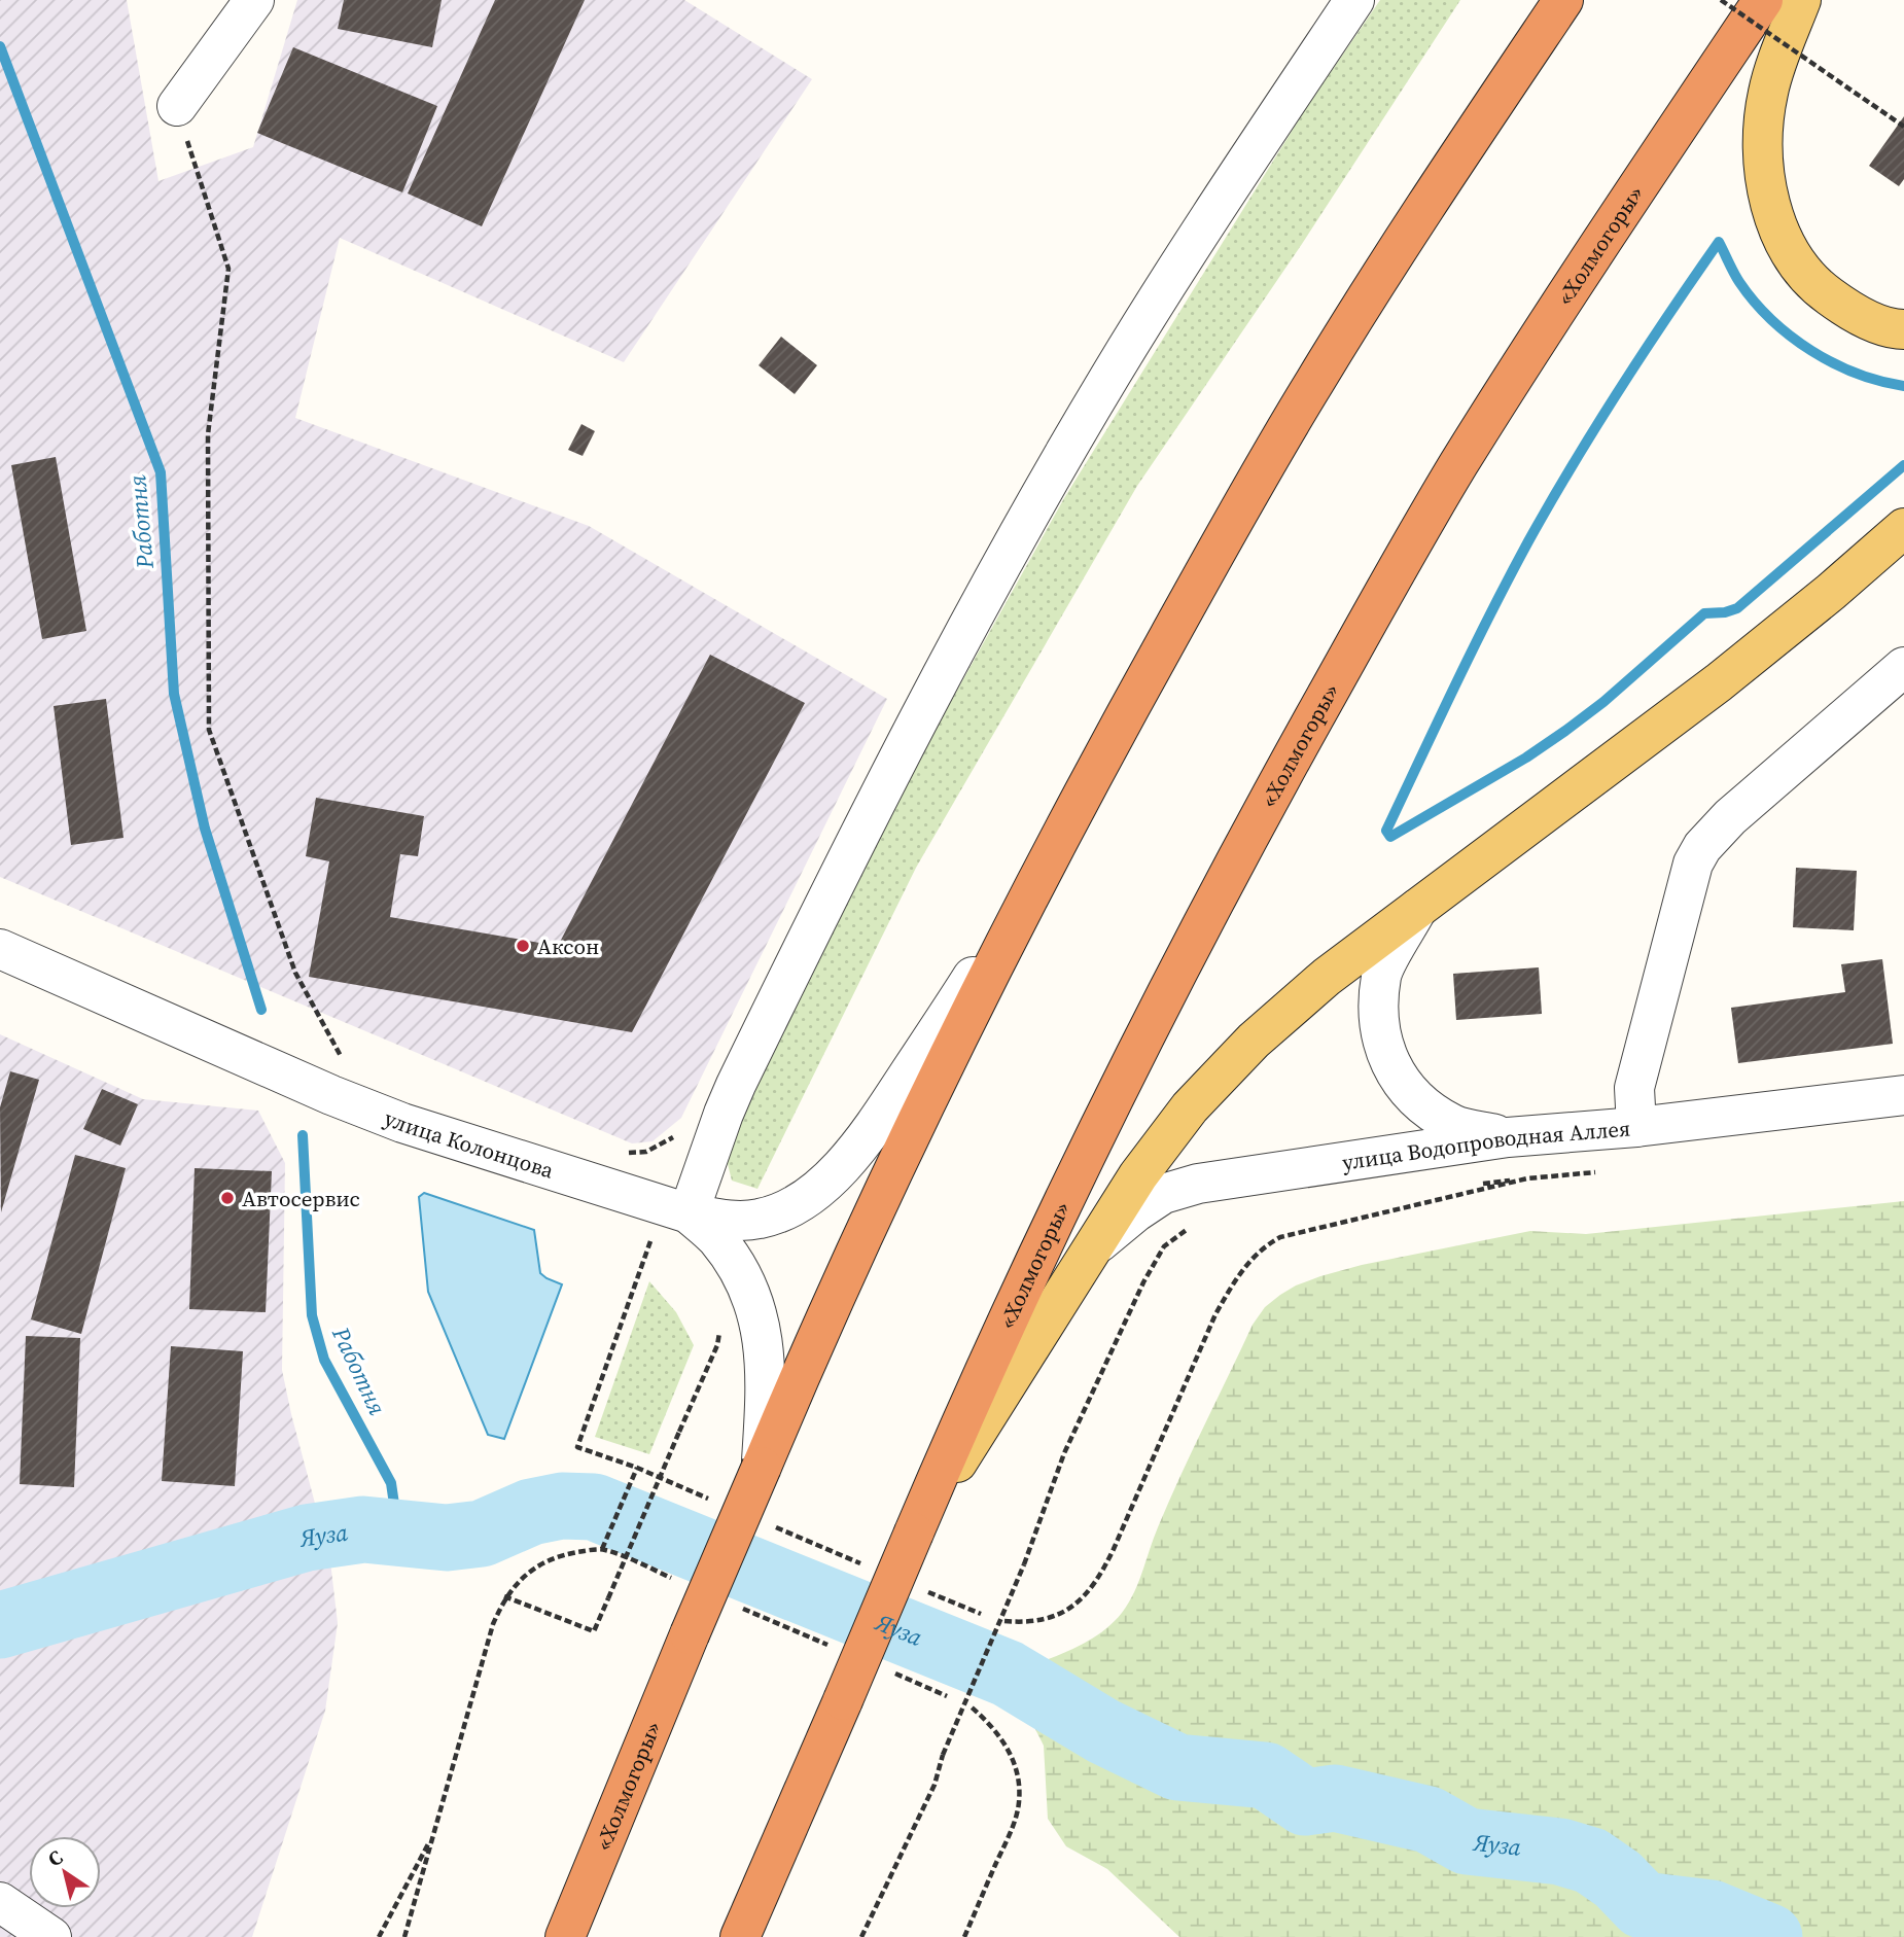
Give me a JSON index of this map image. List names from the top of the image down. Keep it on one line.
{"streets":{"highway":["«Холмогоры»"],"street":["улица Колонцова","улица Водопроводная Аллея"]},"crossings":[["«Холмогоры»","улица Колонцова"]],"water":["Работня","Яуза"],"places":["Аксон","Автосервис"],"north":"top left"}
